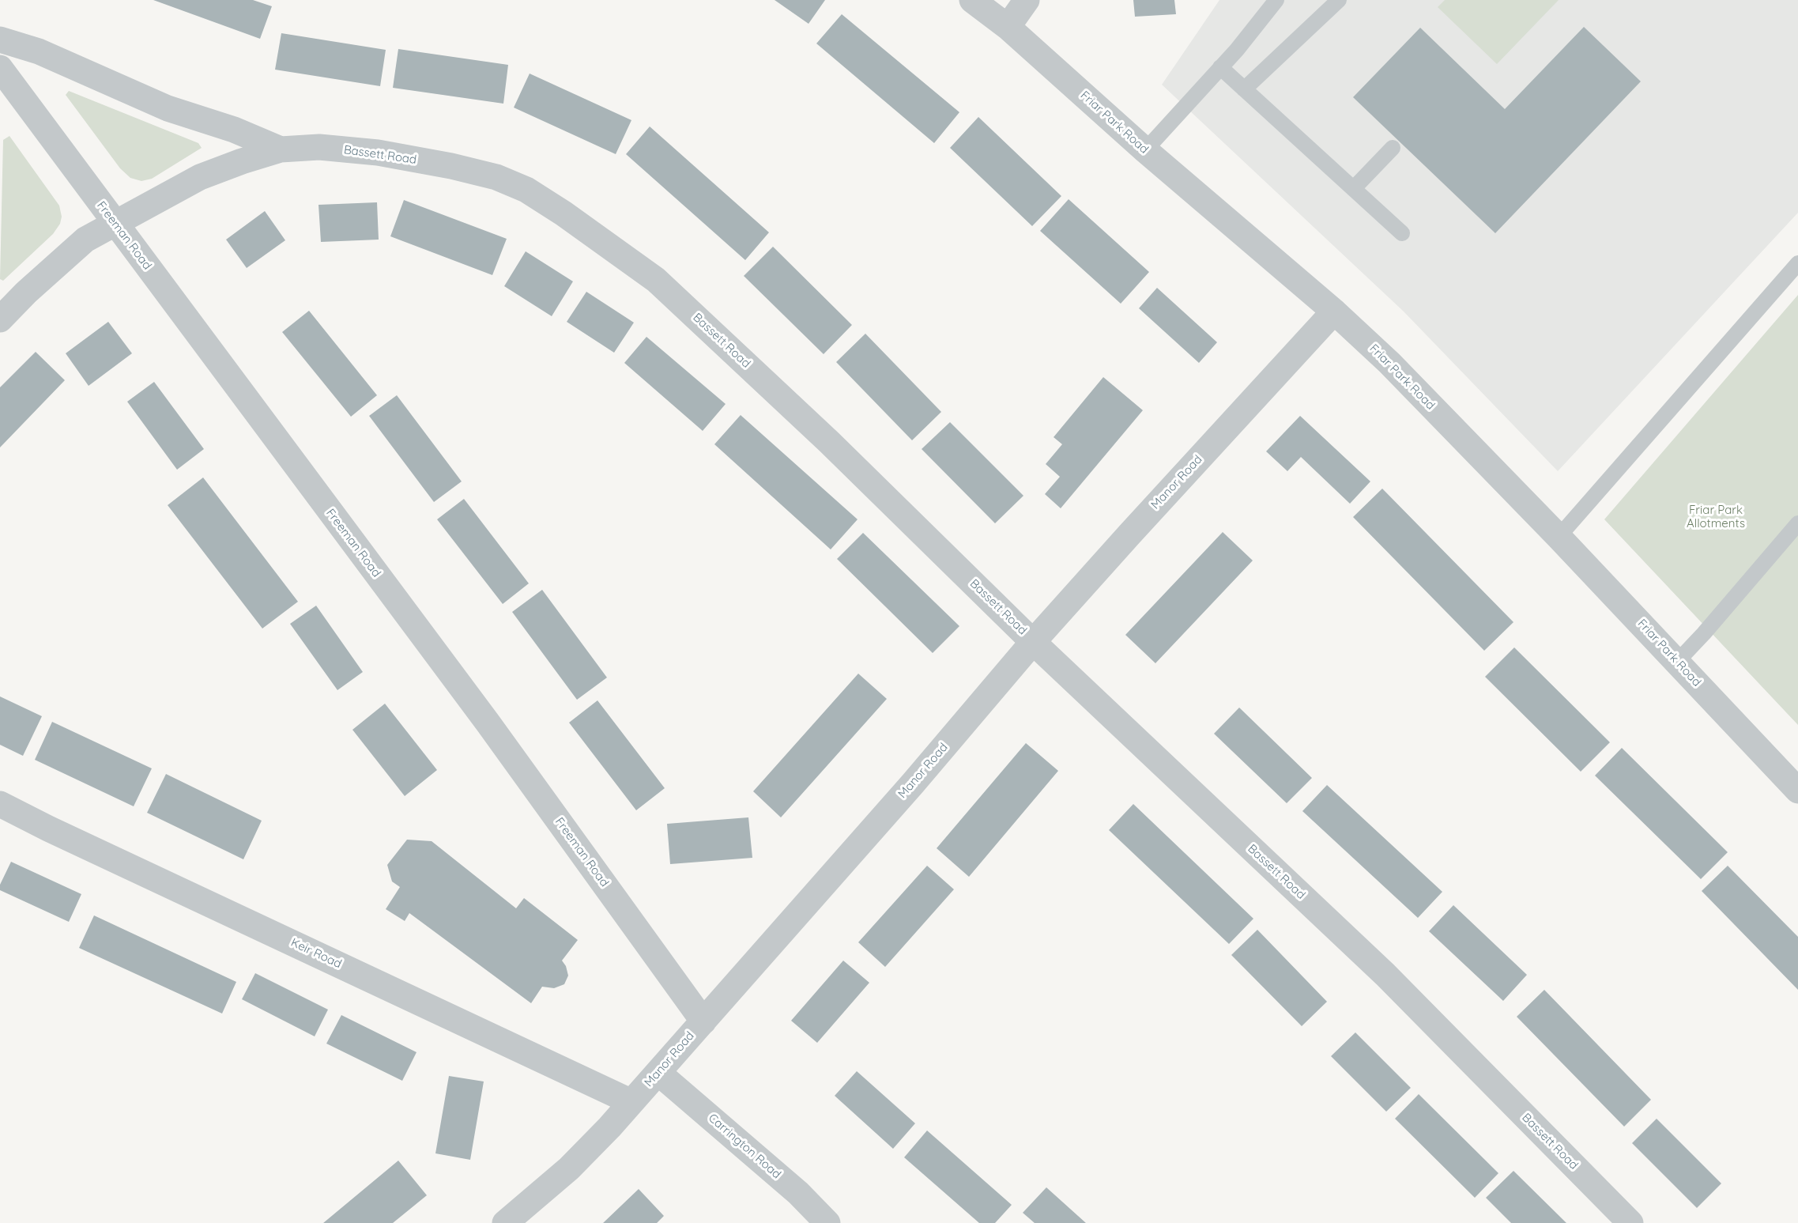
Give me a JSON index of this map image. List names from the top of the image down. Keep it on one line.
{"streets":{"street":["Friar Park Road","Bassett Road","Freeman Road","Manor Road","Keir Road","Carrington Road"]},"crossings":[["Friar Park Road","Manor Road"],["Bassett Road","Freeman Road"],["Bassett Road","Manor Road"],["Freeman Road","Manor Road"],["Manor Road","Keir Road"],["Manor Road","Carrington Road"]],"parks":["Friar Park Allotments"]}
